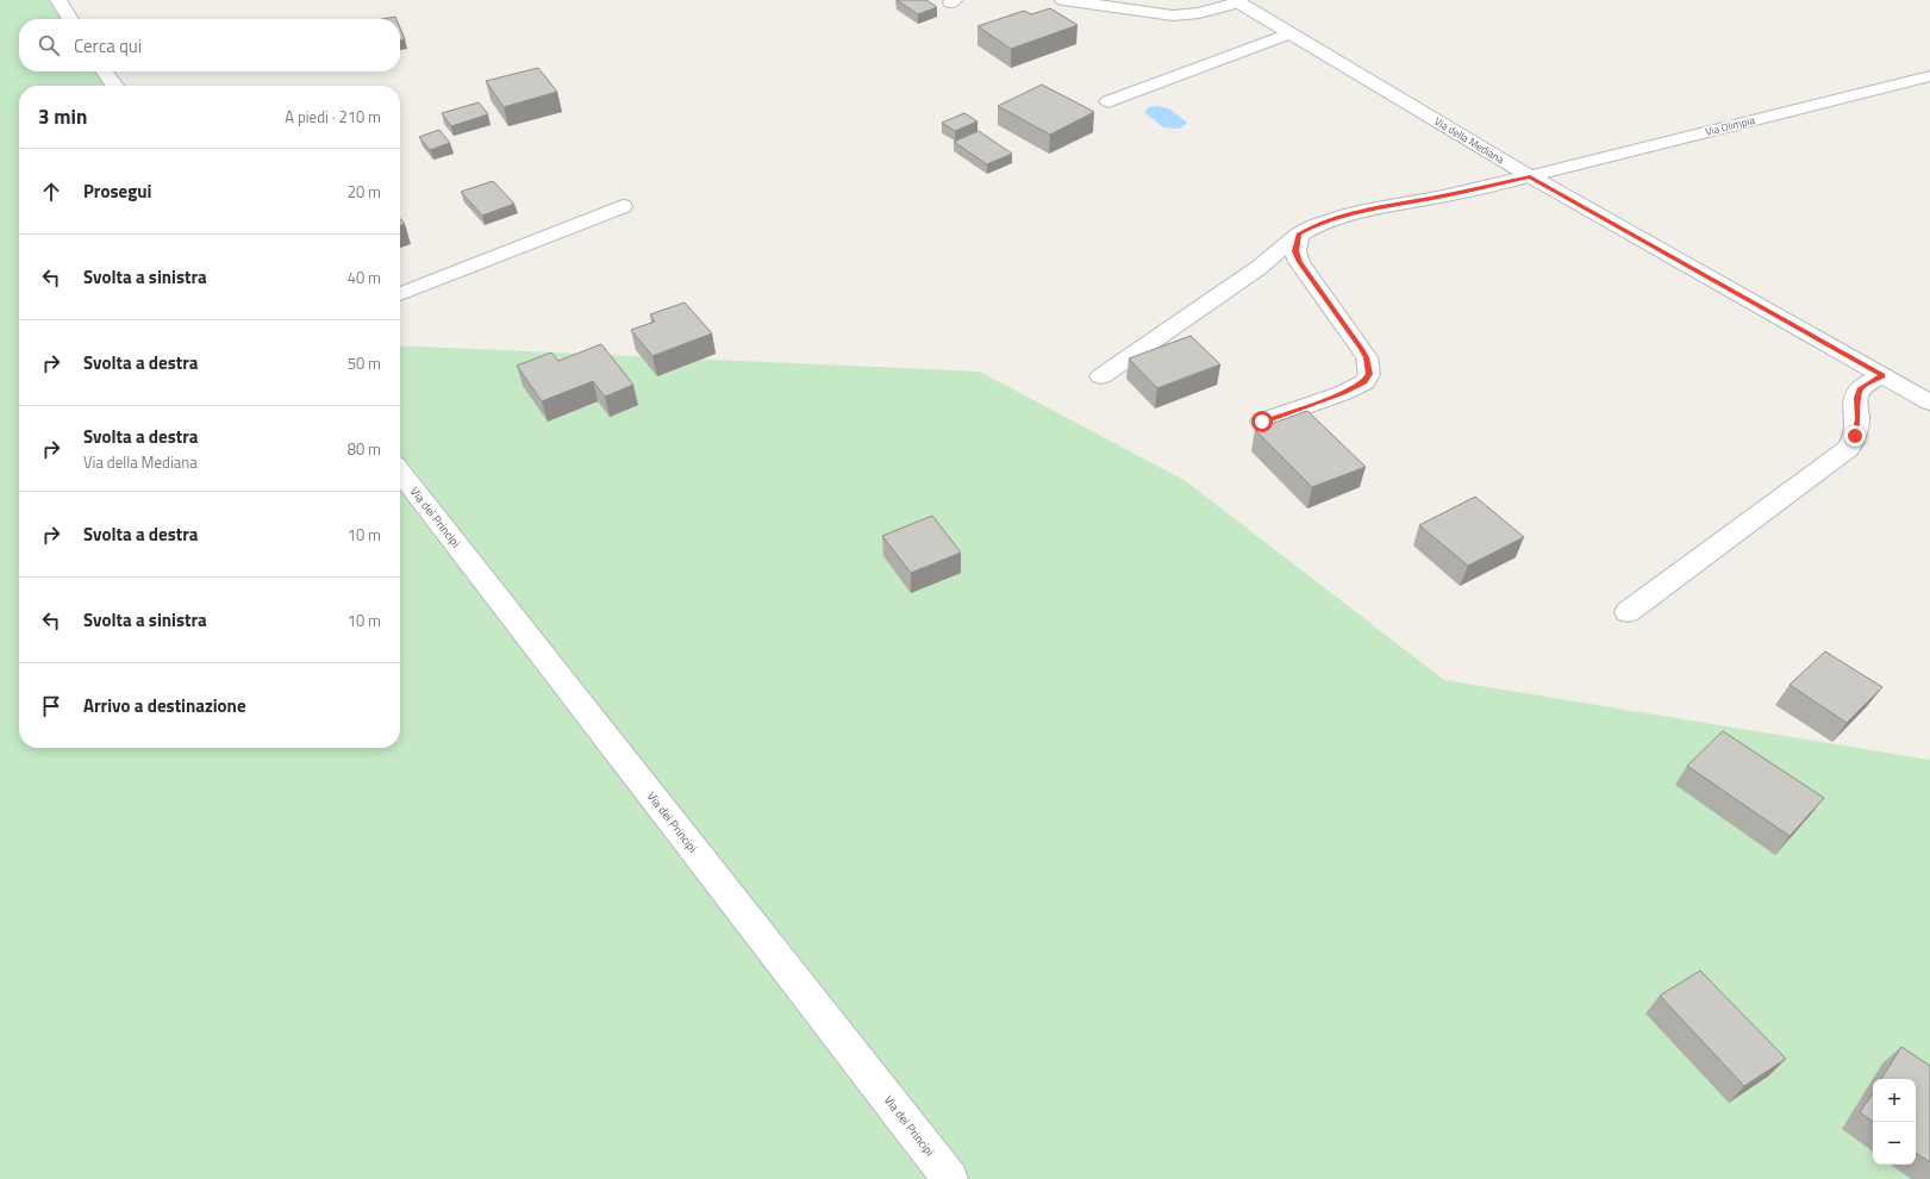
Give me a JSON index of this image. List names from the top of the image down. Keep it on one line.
{"streets":{"street":["Via Olimpia","Via della Mediana","Via dei Principi"]},"crossings":[["Via Olimpia","Via della Mediana"]],"page":{"search":"Cerca qui","heading":["3 min","A piedi · 210 m"],"list":[["Prosegui","20 m"],["Svolta a sinistra","40 m"],["Svolta a destra","50 m"],["Svolta a destra","Via della Mediana","80 m"],["Svolta a destra","10 m"],["Svolta a sinistra","10 m"],"Arrivo a destinazione"],"map_buttons":["+","−"]}}
